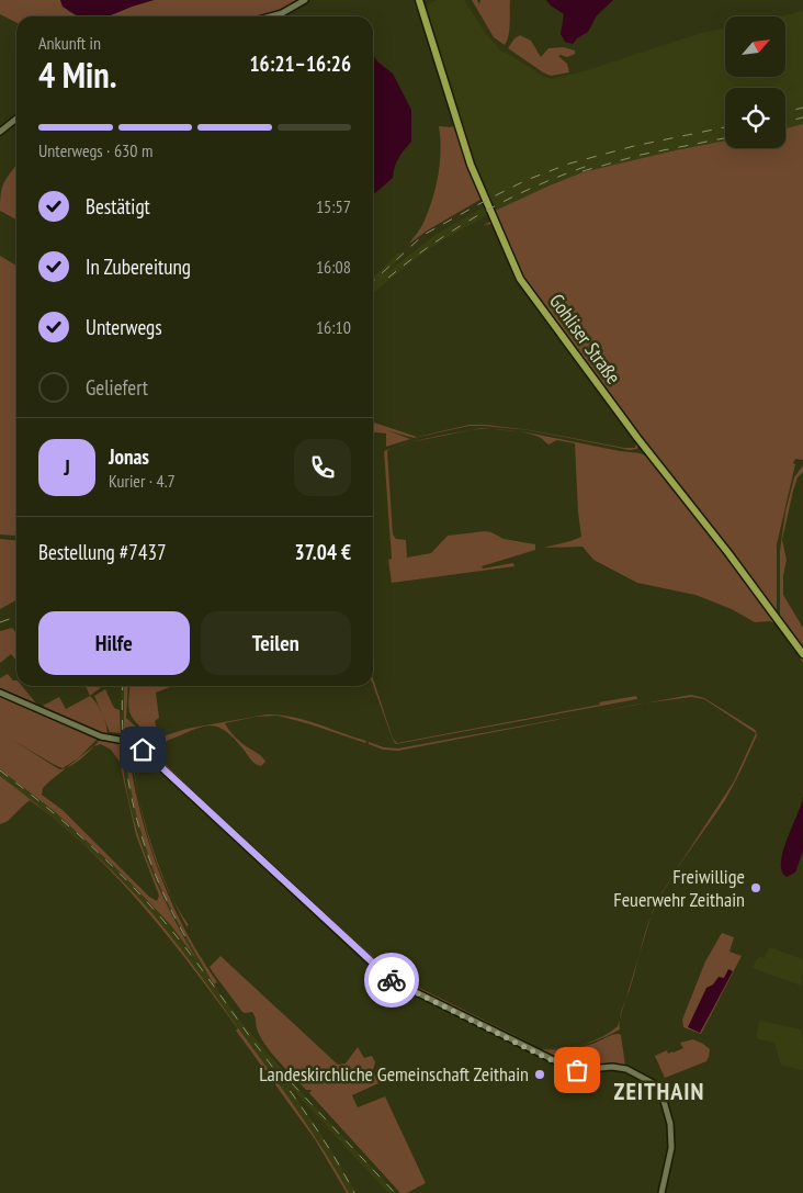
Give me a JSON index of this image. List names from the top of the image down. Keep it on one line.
{"streets":{"main road":["Gohliser Straße"]},"districts":["ZEITHAIN"],"places":["Freiwillige Feuerwehr Zeithain","Landeskirchliche Gemeinschaft Zeithain"],"north":"top right","page":{"heading":["4 Min.","Ankunft in","16:21–16:26"],"panel":["Jonas","Kurier · 4.7","Bestellung #7437","37.04 €"],"bar":"Unterwegs · 630 m","list":[["Bestätigt","15:57"],["In Zubereitung","16:08"],["Unterwegs","16:10"],"Geliefert"],"round":"J","buttons":["Hilfe","Teilen"]}}
